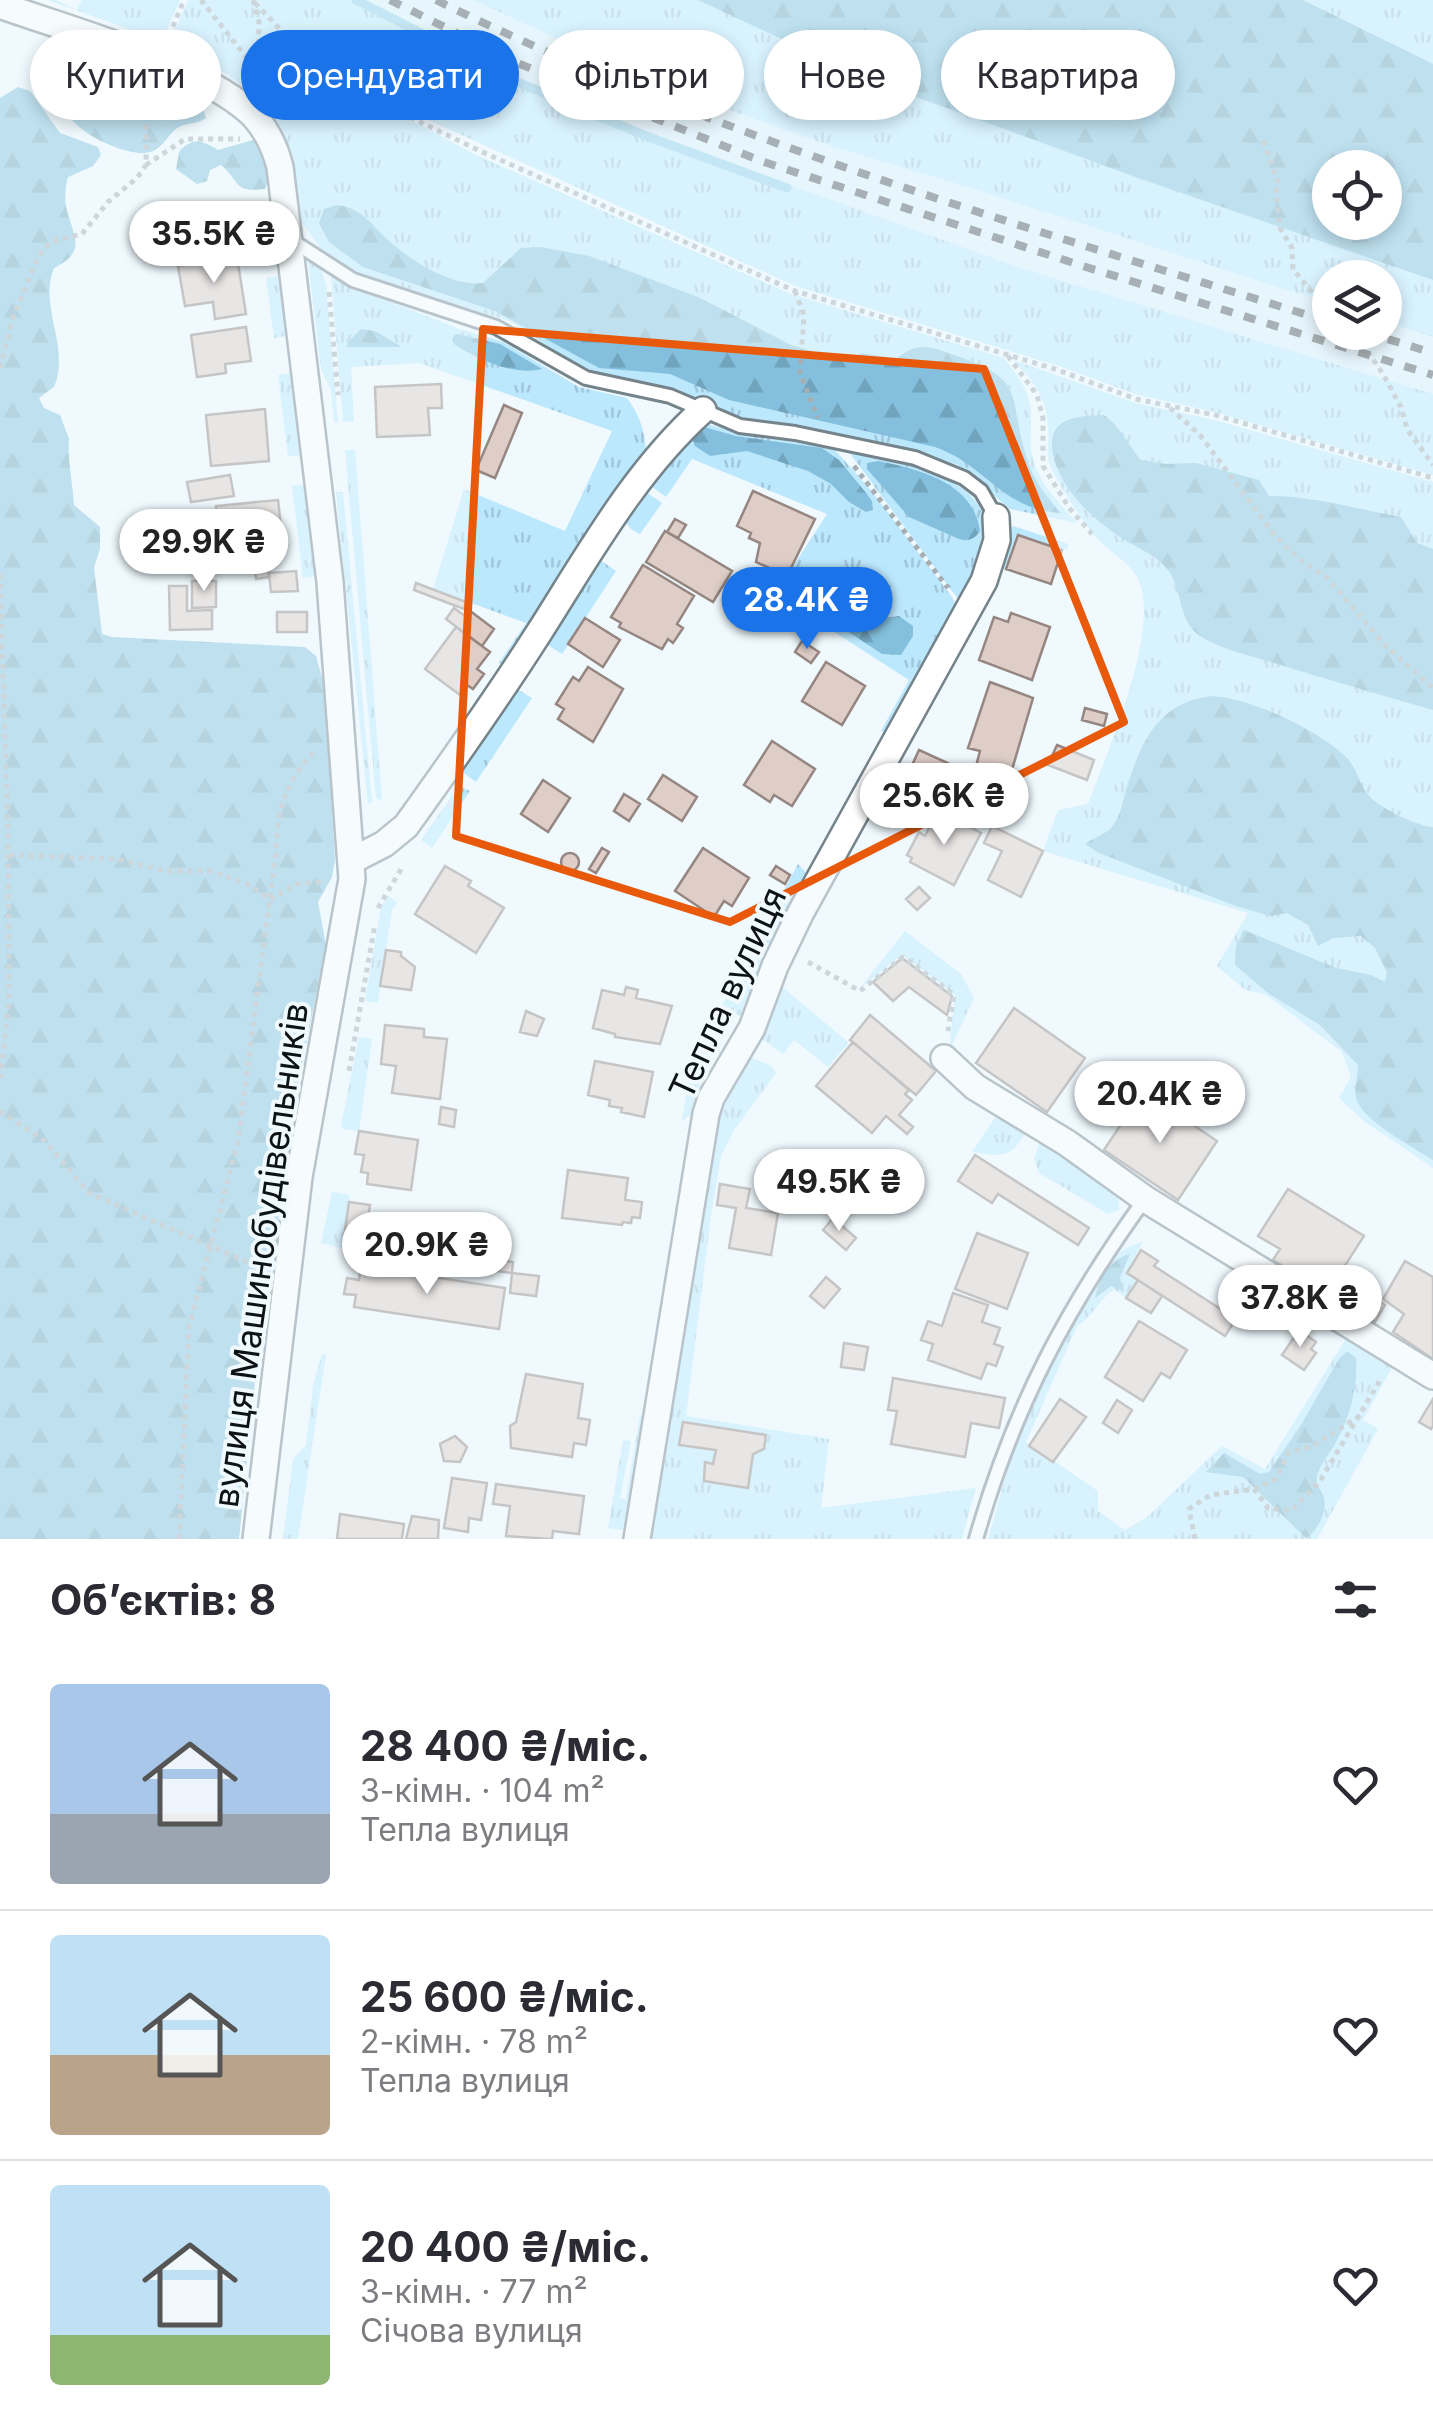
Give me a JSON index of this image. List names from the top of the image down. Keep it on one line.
{"streets":{"street":["Тепла вулиця","вулиця Машинобудівельників"]},"page":{"chip":["Купити","Орендувати","Фільтри","Нове","Квартира"],"price":["35.5K ₴","29.9K ₴","28.4K ₴","25.6K ₴","20.4K ₴","49.5K ₴","20.9K ₴","37.8K ₴"],"heading":"Об’єктів: 8","list":[{"name":"28 400 ₴/міс.","note":"3-кімн. · 104 m² · Тепла вулиця"},{"name":"25 600 ₴/міс.","note":"2-кімн. · 78 m² · Тепла вулиця"},{"name":"20 400 ₴/міс.","note":"3-кімн. · 77 m² · Січова вулиця"}]}}
